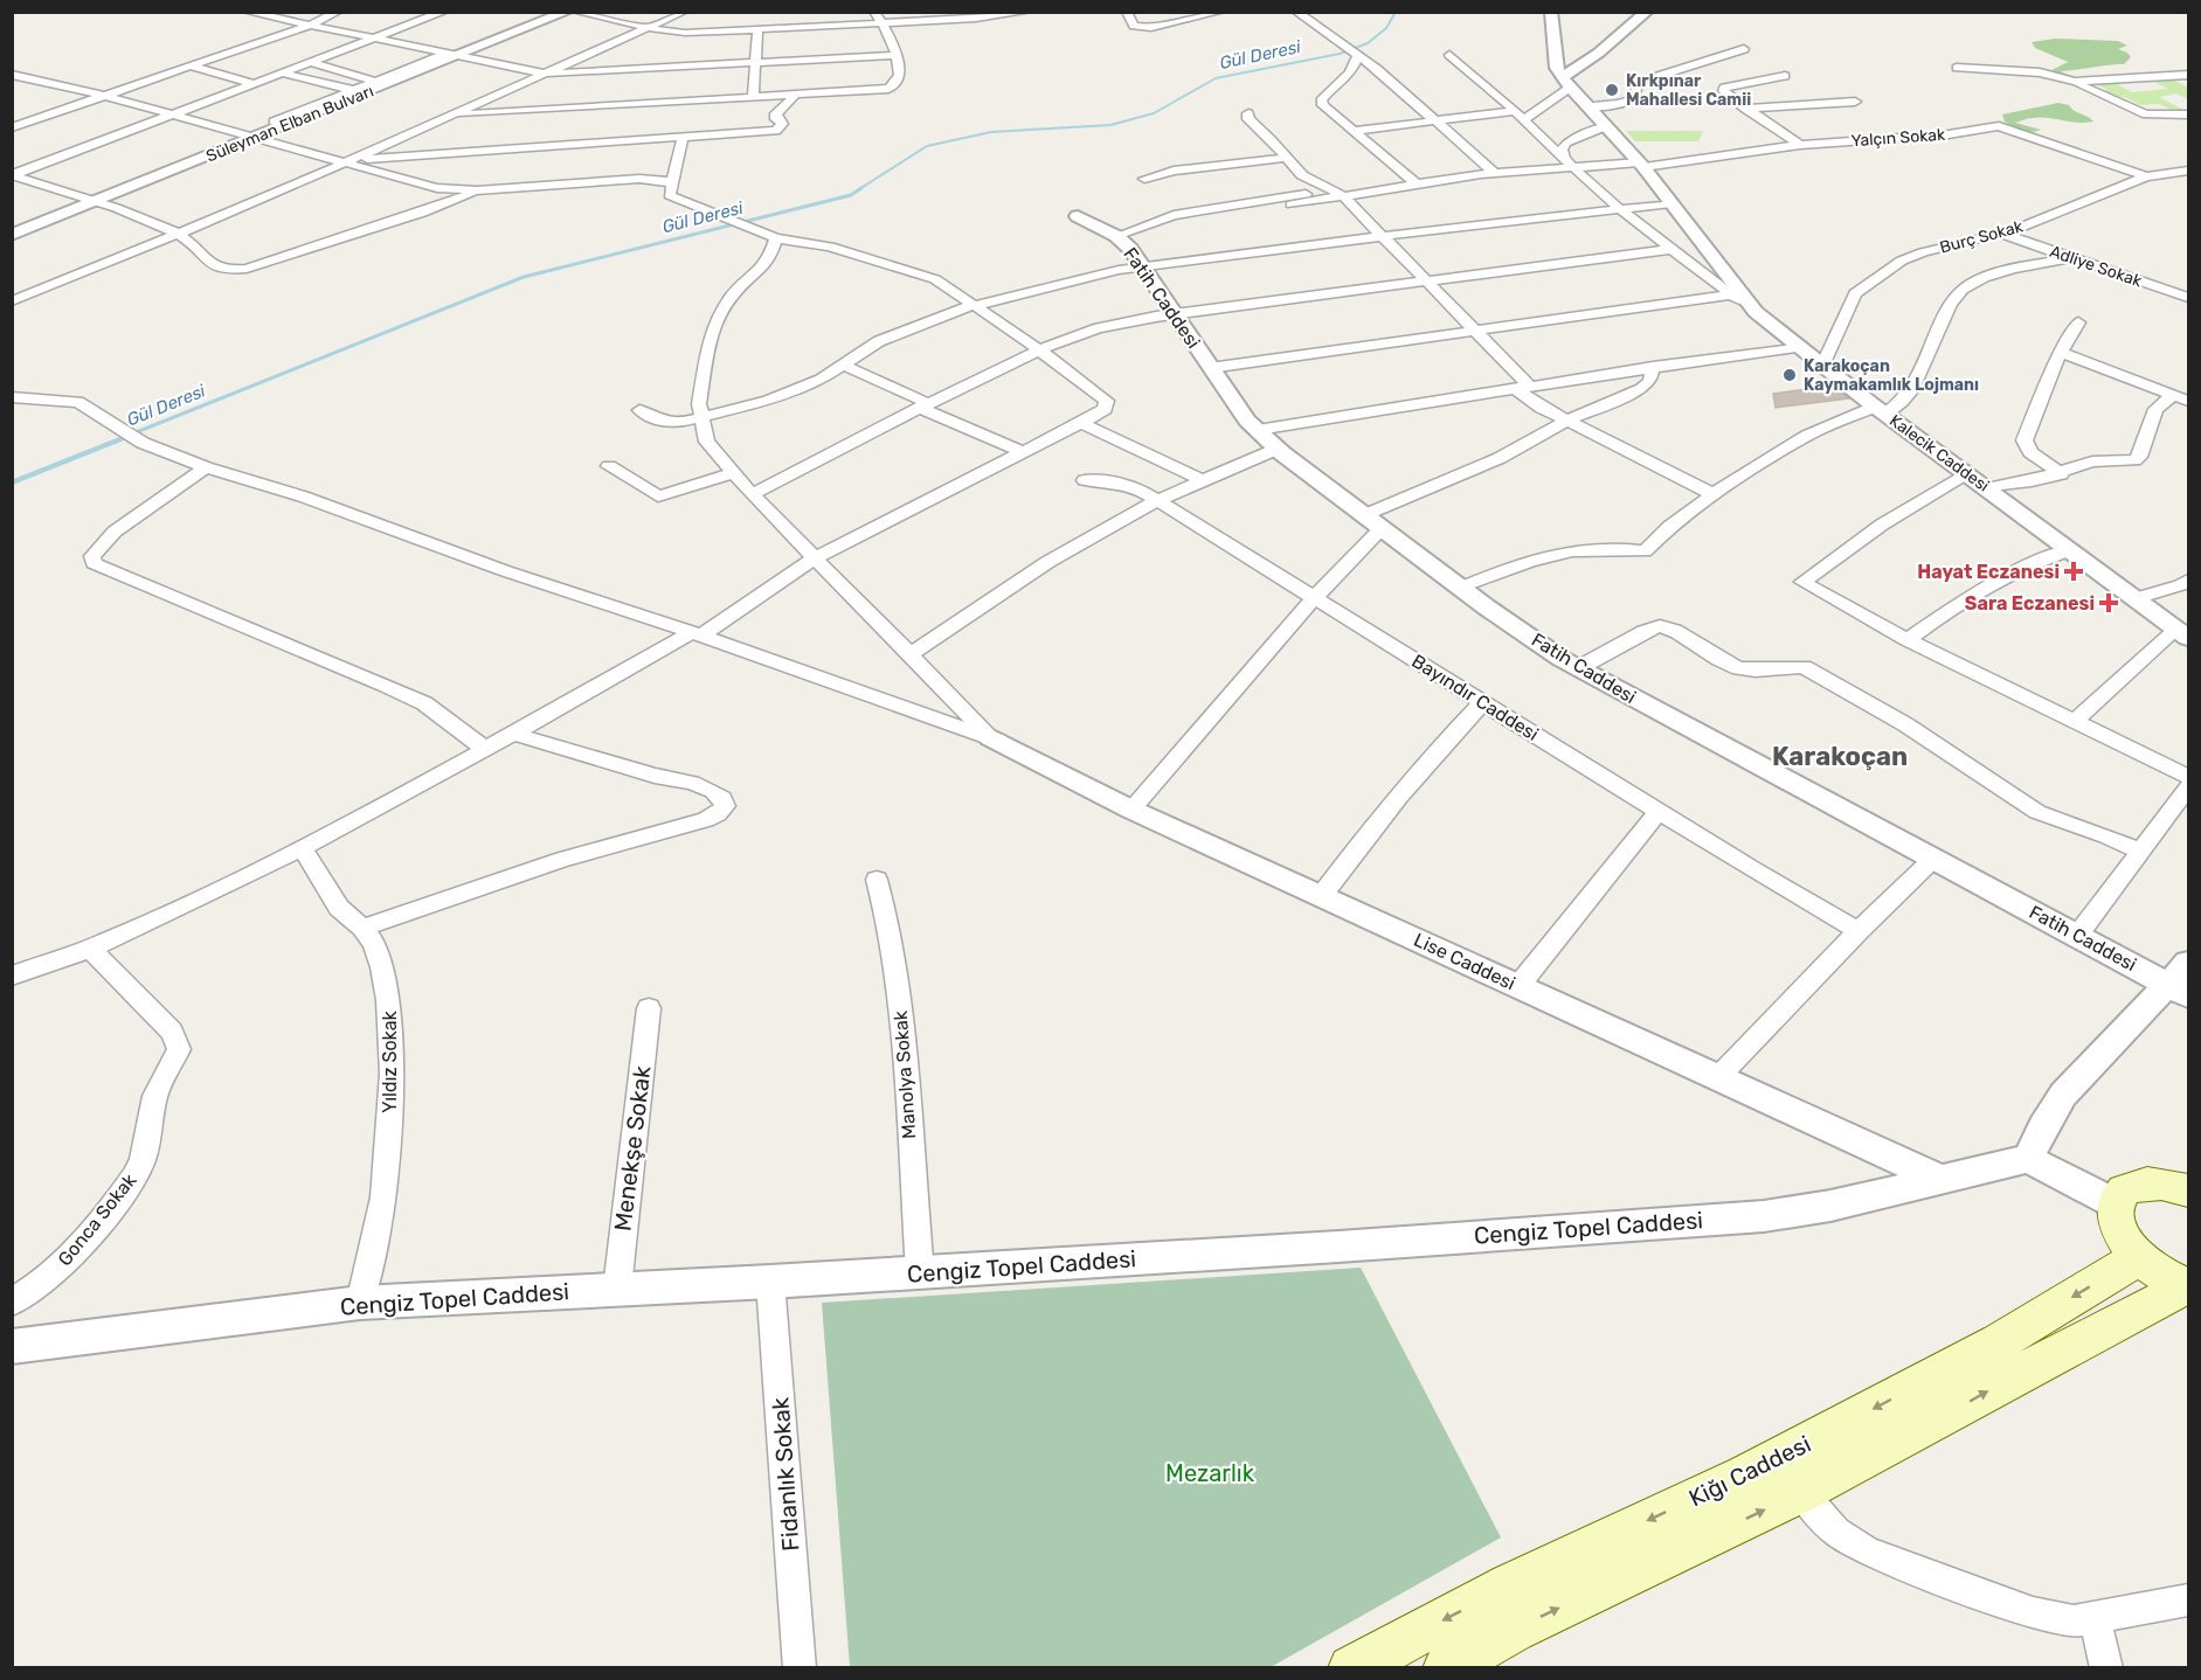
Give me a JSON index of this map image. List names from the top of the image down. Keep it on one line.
{"streets":{"main road":["Kiğı Caddesi"],"street":["Süleyman Elban Bulvarı","Yalçın Sokak","Burç Sokak","Adliye Sokak","Fatih Caddesi","Kalecik Caddesi","Bayındır Caddesi","Lise Caddesi","Yıldız Sokak","Manolya Sokak","Menekşe Sokak","Gonca Sokak","Cengiz Topel Caddesi","Fidanlık Sokak"]},"crossings":[["Yalçın Sokak","Burç Sokak"],["Yalçın Sokak","Kalecik Caddesi"],["Burç Sokak","Adliye Sokak"],["Burç Sokak","Kalecik Caddesi"],["Lise Caddesi","Cengiz Topel Caddesi"],["Yıldız Sokak","Cengiz Topel Caddesi"],["Manolya Sokak","Cengiz Topel Caddesi"],["Menekşe Sokak","Cengiz Topel Caddesi"],["Cengiz Topel Caddesi","Fidanlık Sokak"]],"districts":["Karakoçan"],"water":["Gül Deresi"],"parks":["Mezarlık"],"places":{"other":["Kırkpınar Mahallesi Camii","Karakoçan Kaymakamlık Lojmanı"],"health":["Hayat Eczanesi","Sara Eczanesi"]}}
